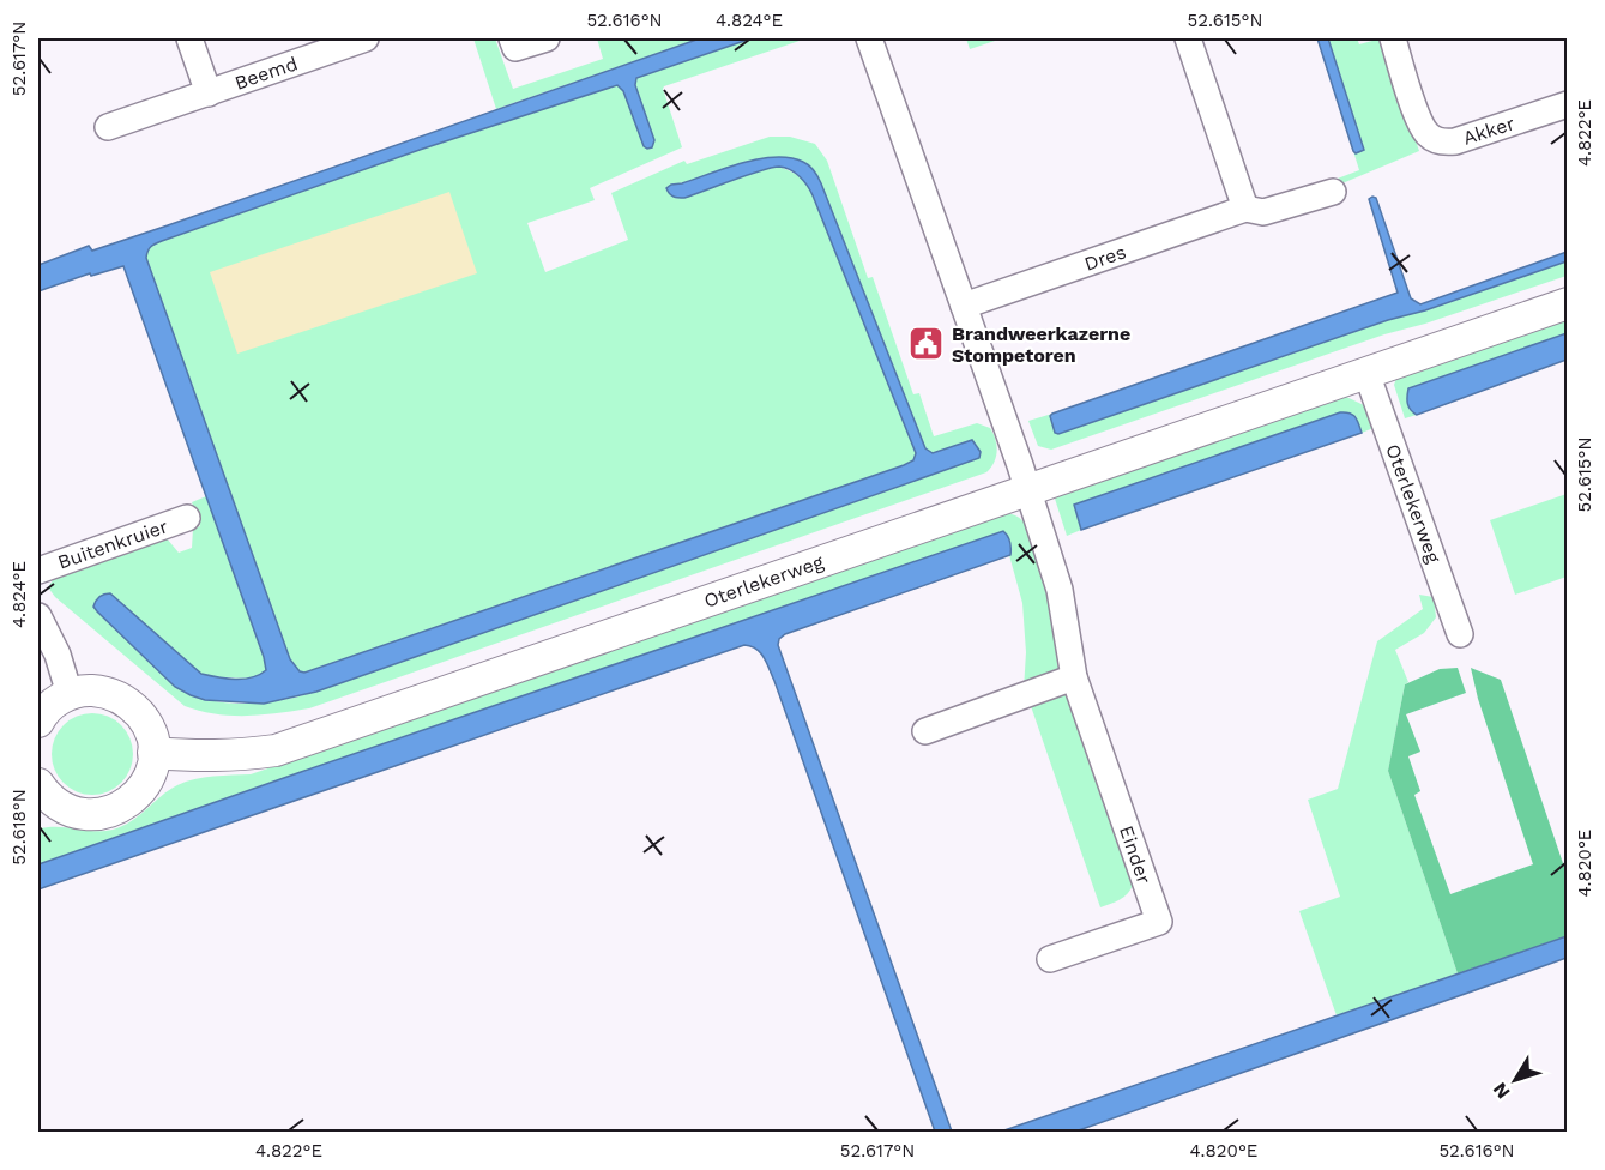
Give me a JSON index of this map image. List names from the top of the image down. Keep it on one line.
{"streets":{"street":["Beemd","Akker","Dres","Oterlekerweg","Buitenkruier","Einder"]},"crossings":[["Oterlekerweg","Einder"]],"places":{"public building":["Brandweerkazerne Stompetoren"]},"north":"bottom left","coordinates":["52.616°N","4.824°E","52.615°N","52.617°N","4.822°E","52.618°N","4.820°E"]}
